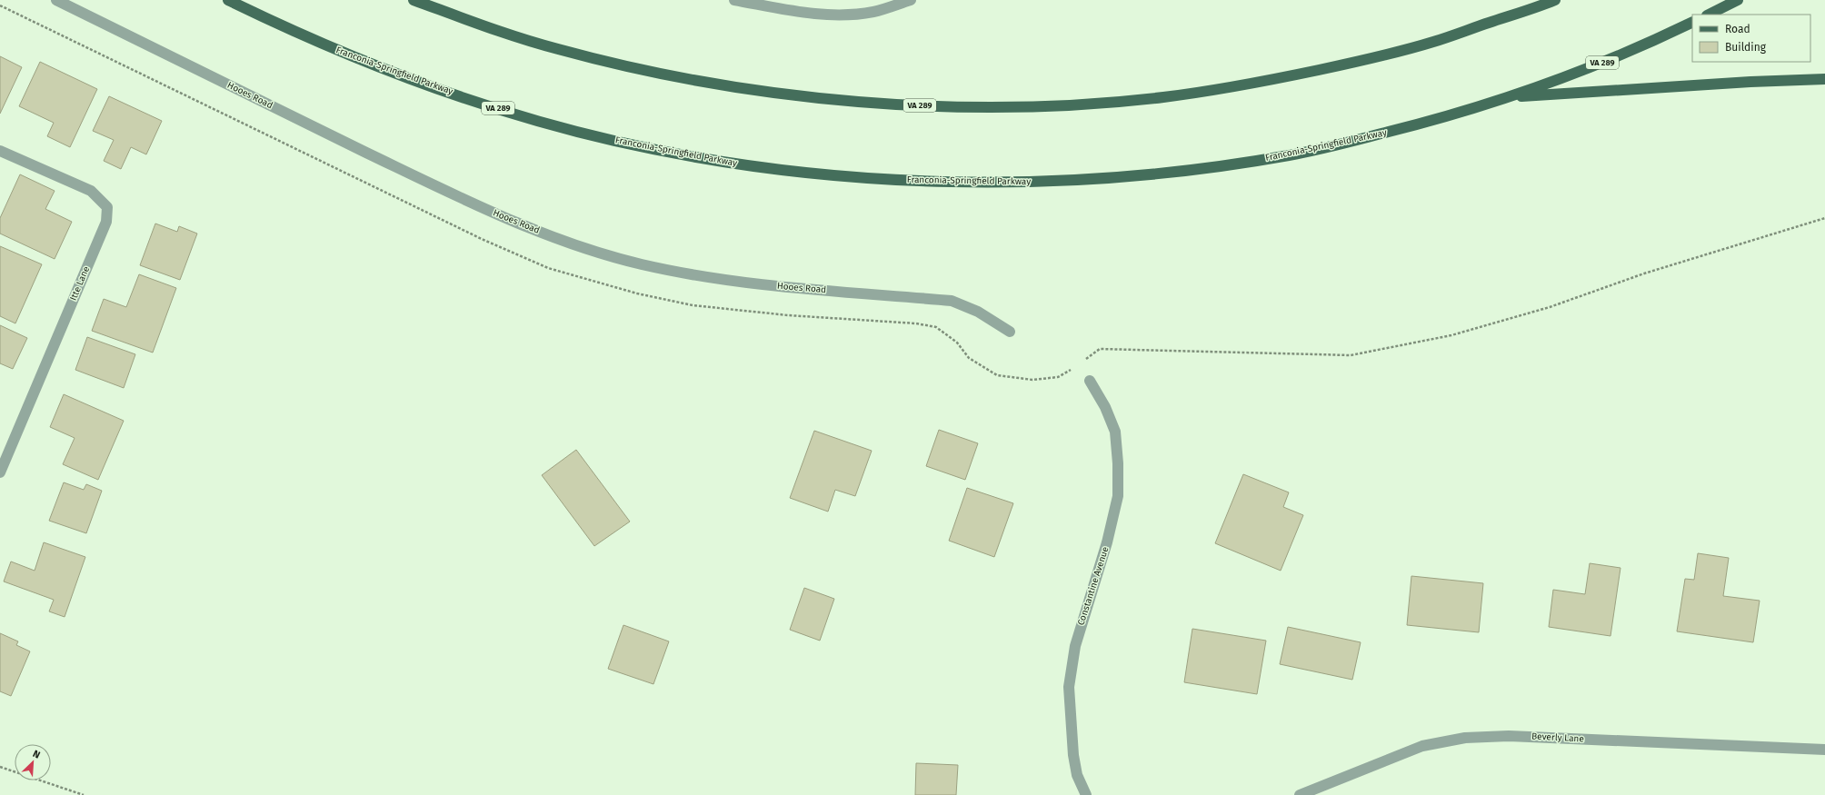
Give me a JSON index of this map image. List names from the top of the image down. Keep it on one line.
{"streets":{"main road":["VA 289","Franconia-Springfield Parkway"],"street":["Hooes Road","Itte Lane","Constantine Avenue","Beverly Lane"]},"legend":["Road","Building"],"north":"top right"}
